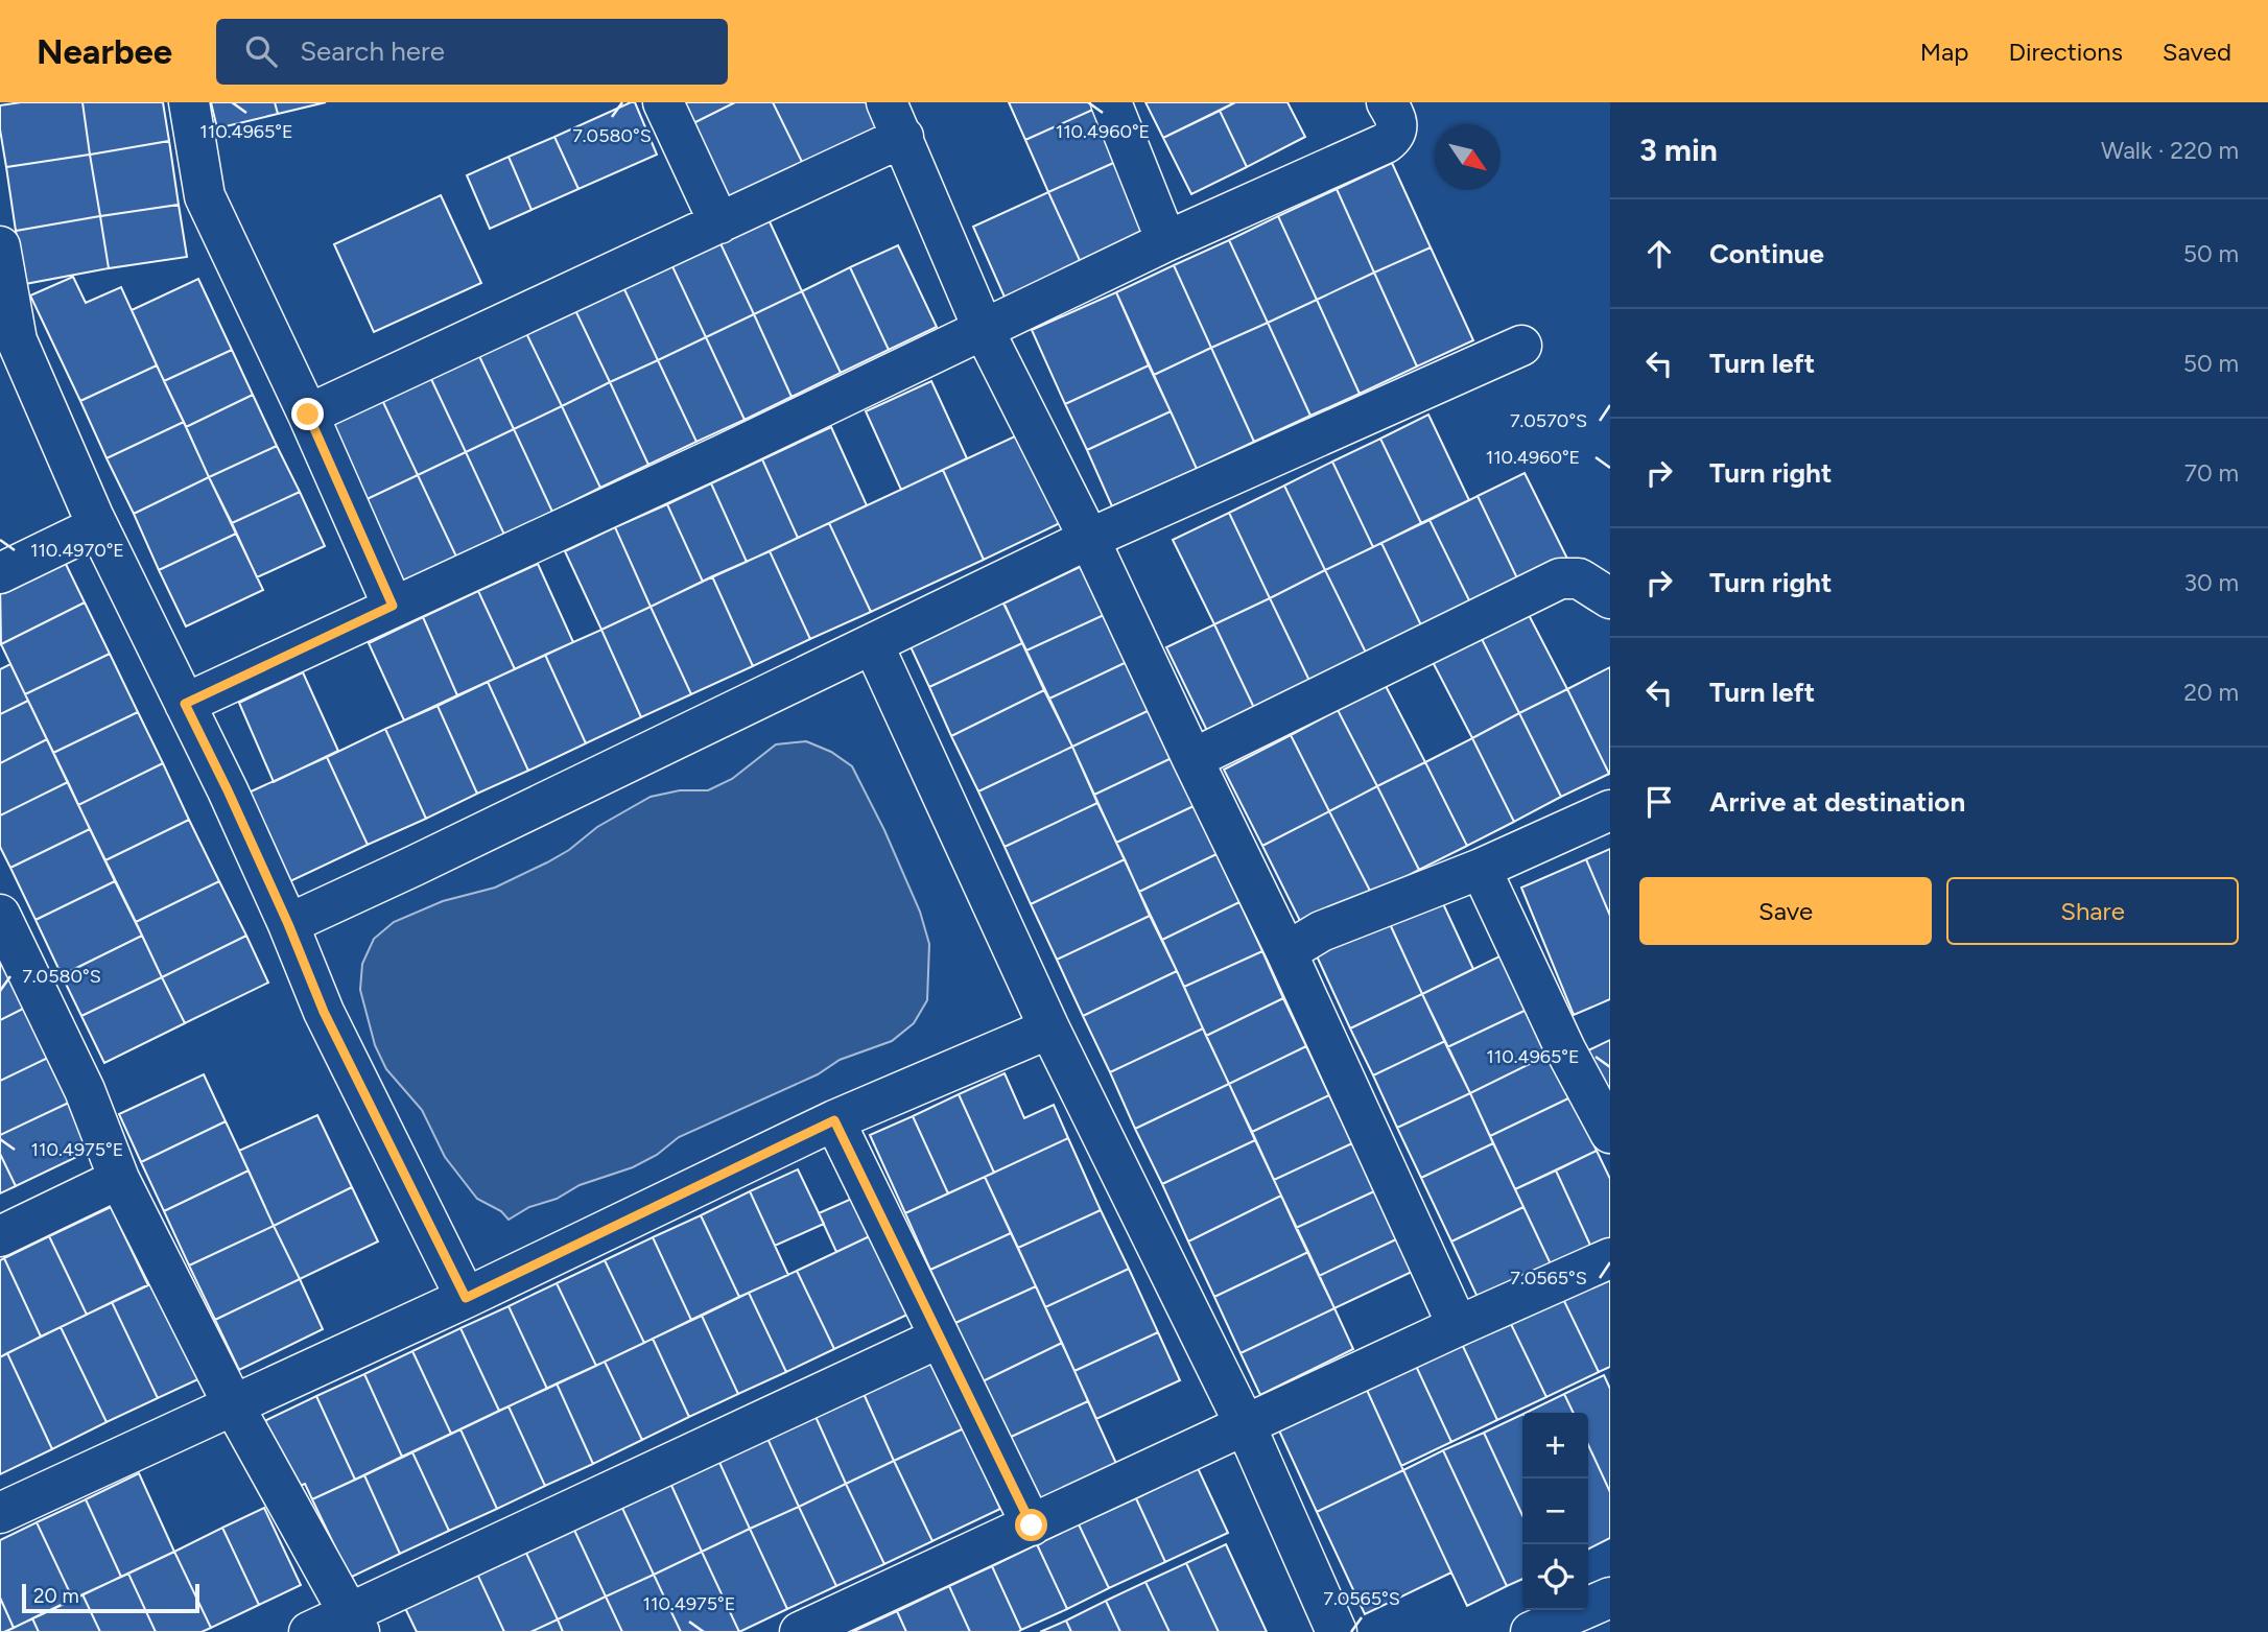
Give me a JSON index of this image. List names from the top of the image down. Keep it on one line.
{"scale_bar":"20 m","north":"bottom right","page":{"header":"Nearbee","search":"Search here","nav":["Map","Directions","Saved"],"heading":["3 min","Walk · 220 m"],"list":[["Continue","50 m"],["Turn left","50 m"],["Turn right","70 m"],["Turn right","30 m"],["Turn left","20 m"],"Arrive at destination"],"buttons":["Save","Share"],"map_buttons":["+","−"],"scale":"20 m"},"coordinates":["110.4965°E","110.4960°E","7.0580°S","7.0570°S","110.4970°E","110.4975°E","7.0565°S"]}
